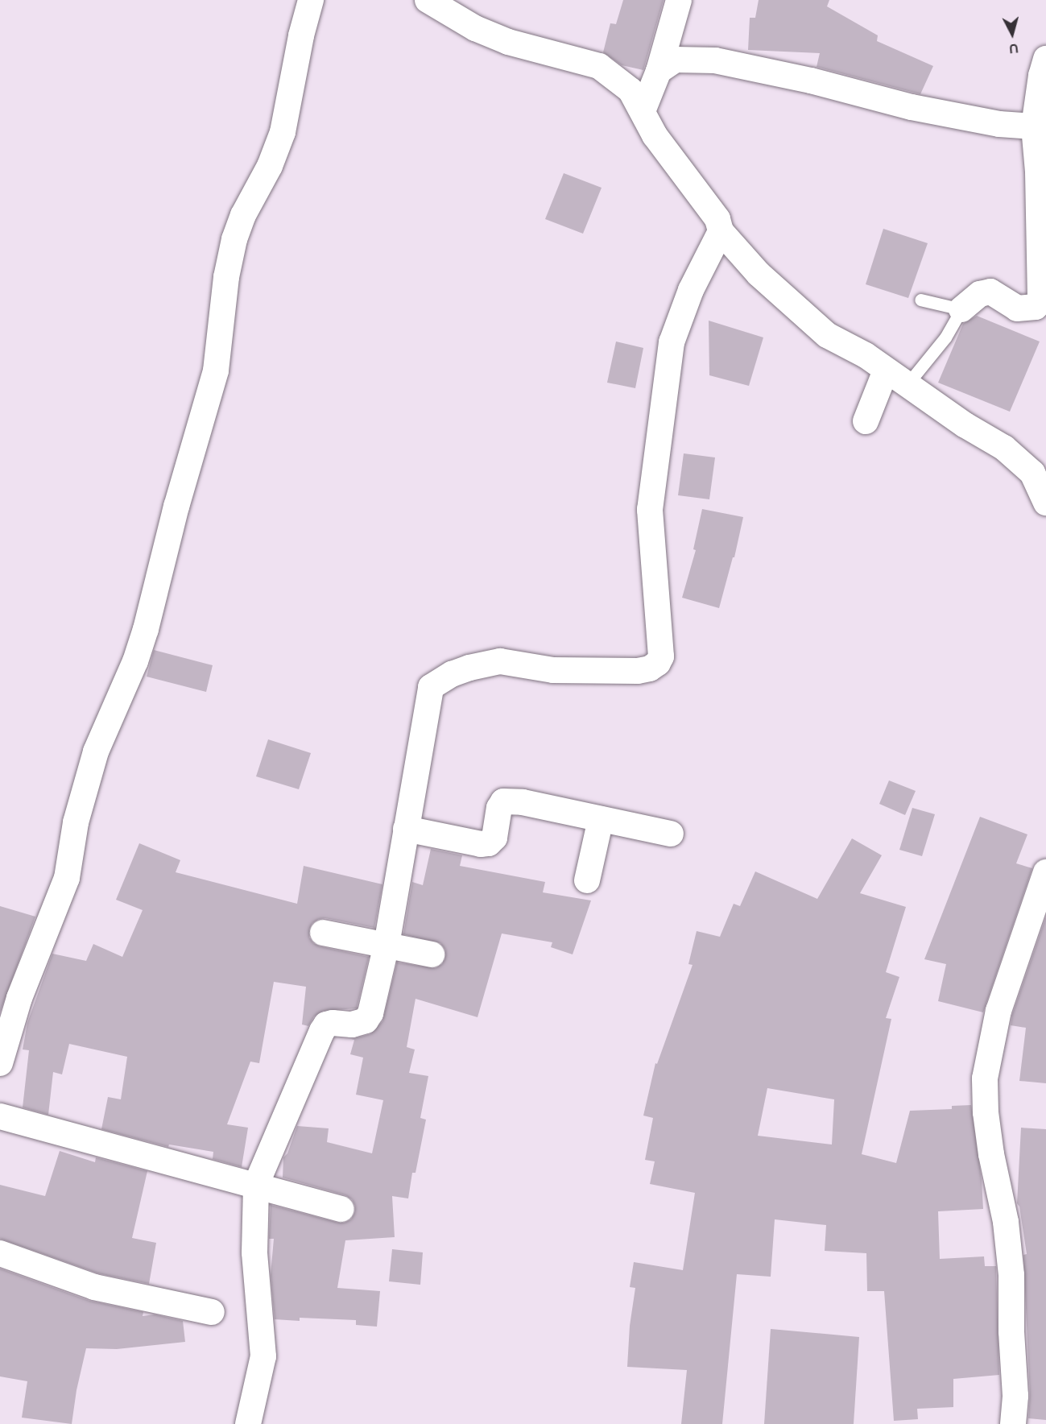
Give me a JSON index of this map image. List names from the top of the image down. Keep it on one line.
{"north":"bottom"}
